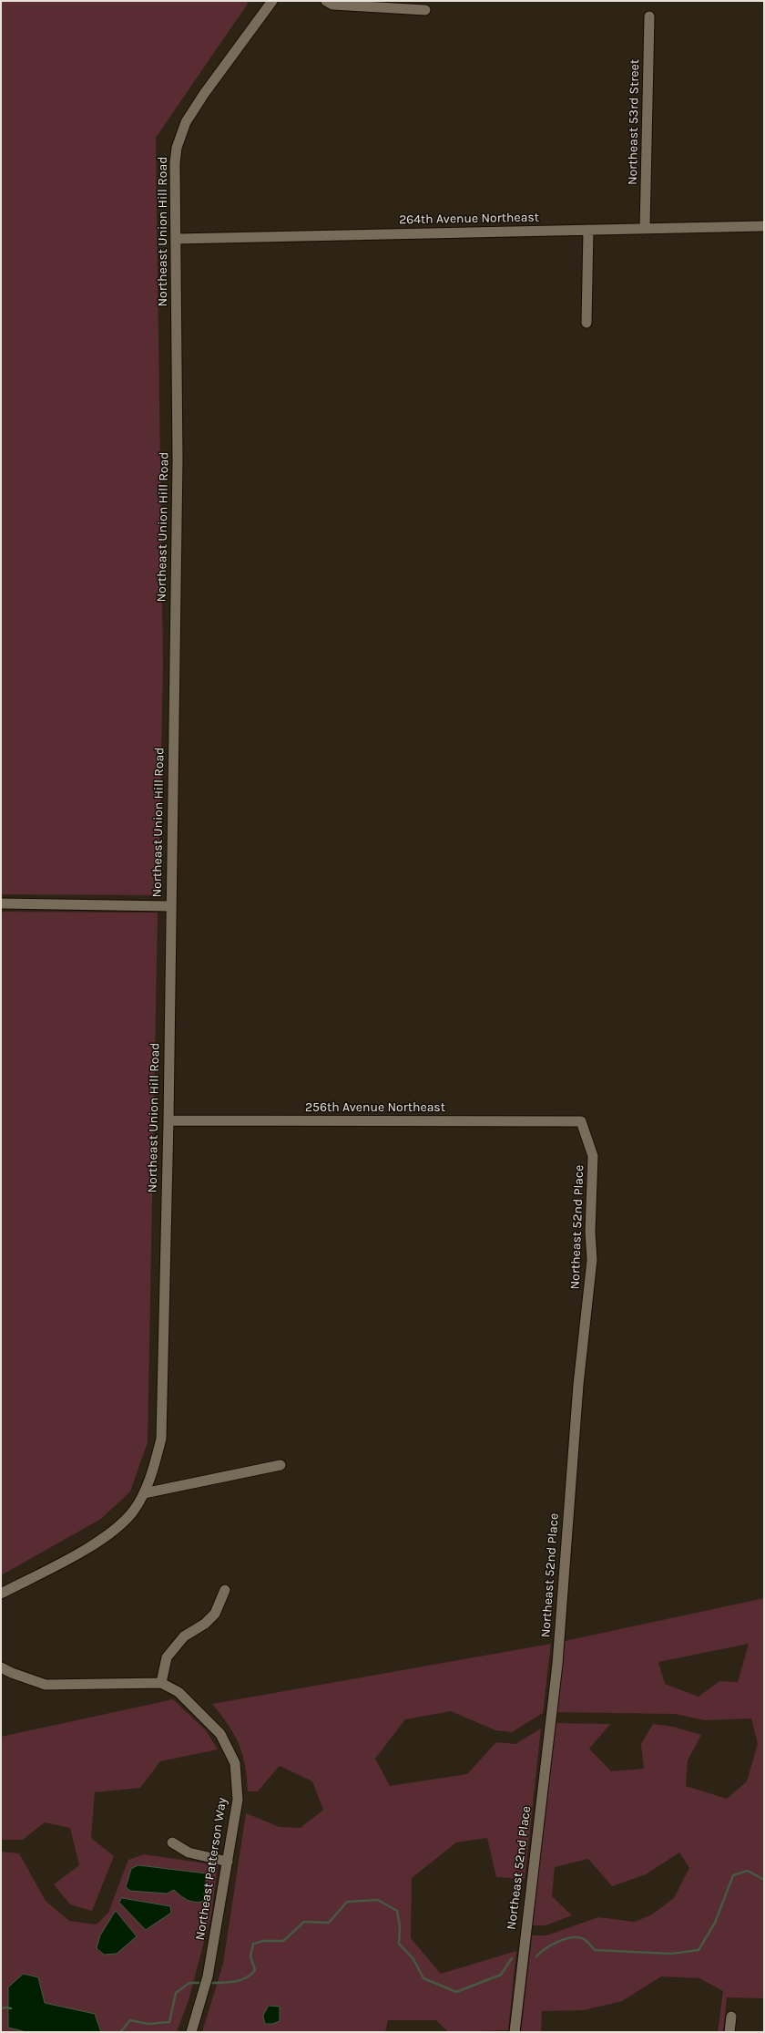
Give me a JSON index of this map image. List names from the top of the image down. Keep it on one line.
{"streets":{"street":["Northeast 53rd Street","264th Avenue Northeast","Northeast Union Hill Road","256th Avenue Northeast","Northeast 52nd Place","Northeast Patterson Way"]},"crossings":[["Northeast 53rd Street","264th Avenue Northeast"],["264th Avenue Northeast","Northeast Union Hill Road"],["Northeast Union Hill Road","256th Avenue Northeast"],["256th Avenue Northeast","Northeast 52nd Place"]]}
